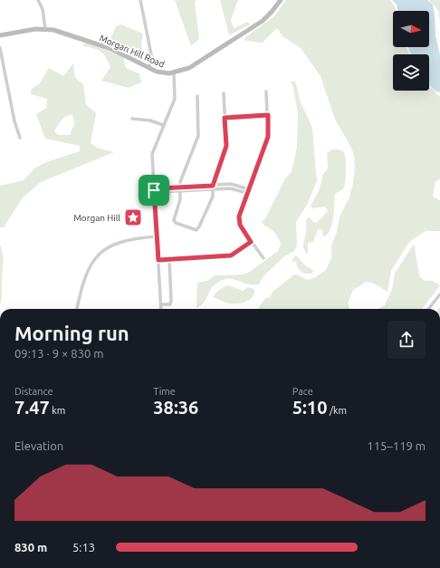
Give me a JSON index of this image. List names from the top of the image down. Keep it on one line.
{"streets":{"main road":["Morgan Hill Road"]},"places":{"place":["Morgan Hill"]},"north":"right","page":{"heading":["Morning run","09:13 · 9 × 830 m"],"stats":[["Distance","7.47 km"],["Time","38:36"],["Pace","5:10 /km"]],"chart":["Elevation","115–119 m"],"list":[{"name":"830 m","note":"5:13"}]}}
